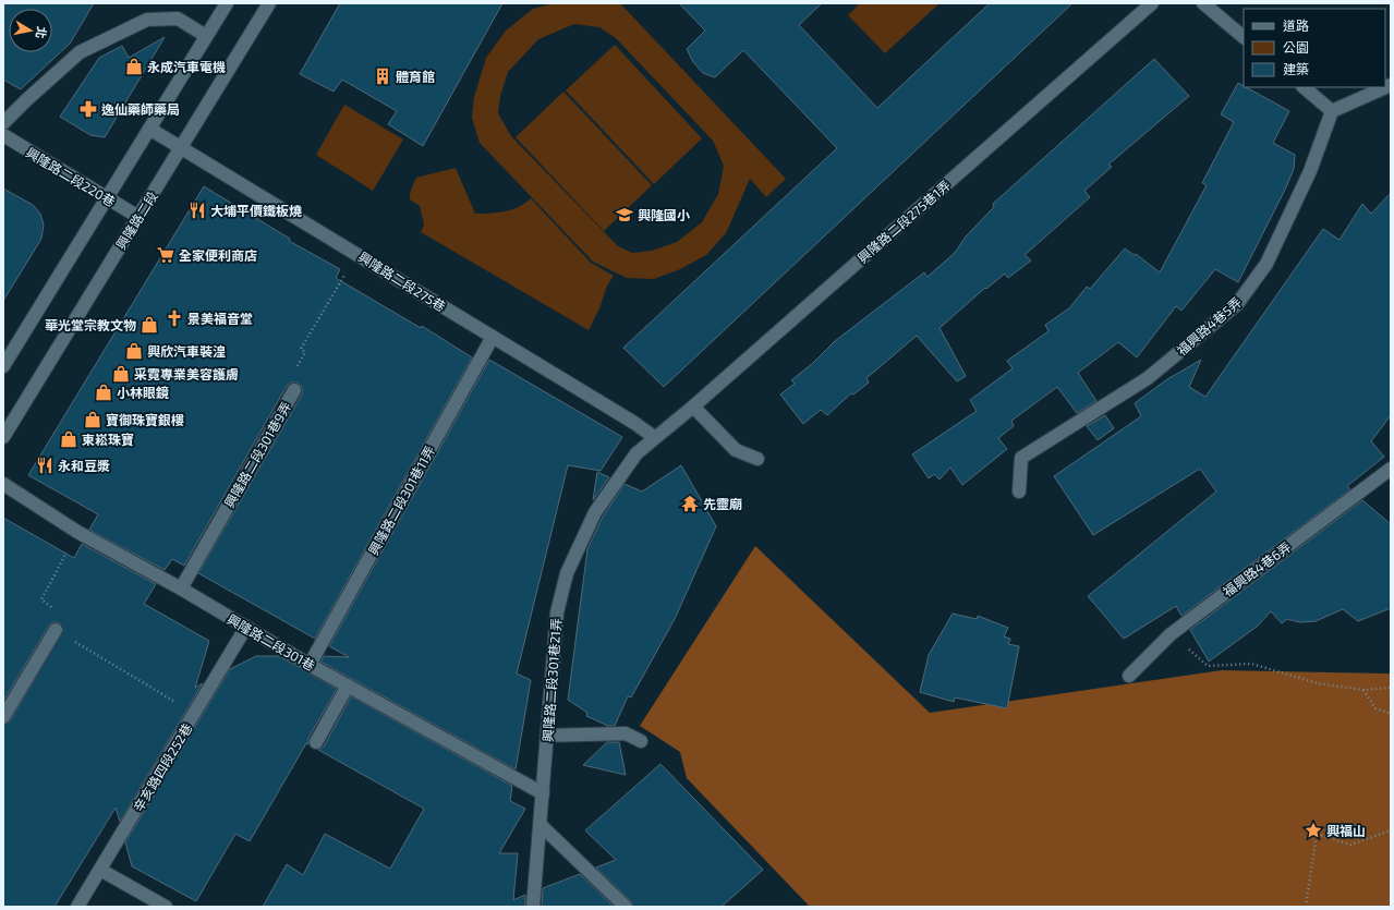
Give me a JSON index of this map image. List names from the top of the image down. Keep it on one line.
{"streets":{"street":["興隆路二段220巷","興隆路二段","興隆路二段275巷1弄","興隆路二段275巷","福興路4巷5弄","興隆路二段301巷9弄","興隆路二段301巷11弄","福興路4巷6弄","興隆路二段301巷","興隆路二段301巷21弄","辛亥路四段252巷"]},"crossings":[["興隆路二段220巷","興隆路二段"],["興隆路二段","興隆路二段275巷"],["興隆路二段275巷1弄","興隆路二段275巷"],["興隆路二段275巷1弄","興隆路二段301巷21弄"],["興隆路二段275巷","興隆路二段301巷9弄"],["興隆路二段275巷","興隆路二段301巷11弄"],["興隆路二段275巷","興隆路二段301巷21弄"],["興隆路二段301巷9弄","興隆路二段301巷"],["興隆路二段301巷11弄","興隆路二段301巷"],["興隆路二段301巷","興隆路二段301巷21弄"],["興隆路二段301巷","辛亥路四段252巷"]],"places":{"shop":["永成汽車電機","華光堂宗教文物","興欣汽車裝湟","采霓專業美容護膚","小林眼鏡","寶御珠寶銀樓","東崧珠寶"],"building":["體育館"],"pharmacy":["逸仙藥師藥局"],"restaurant":["大埔平價鐵板燒","永和豆漿"],"school or university":["興隆國小"],"supermarket":["全家便利商店"],"church":["景美福音堂"],"temple":["先靈廟"],"place":["興福山"]},"legend":["道路","公園","建築"],"north":"right"}
